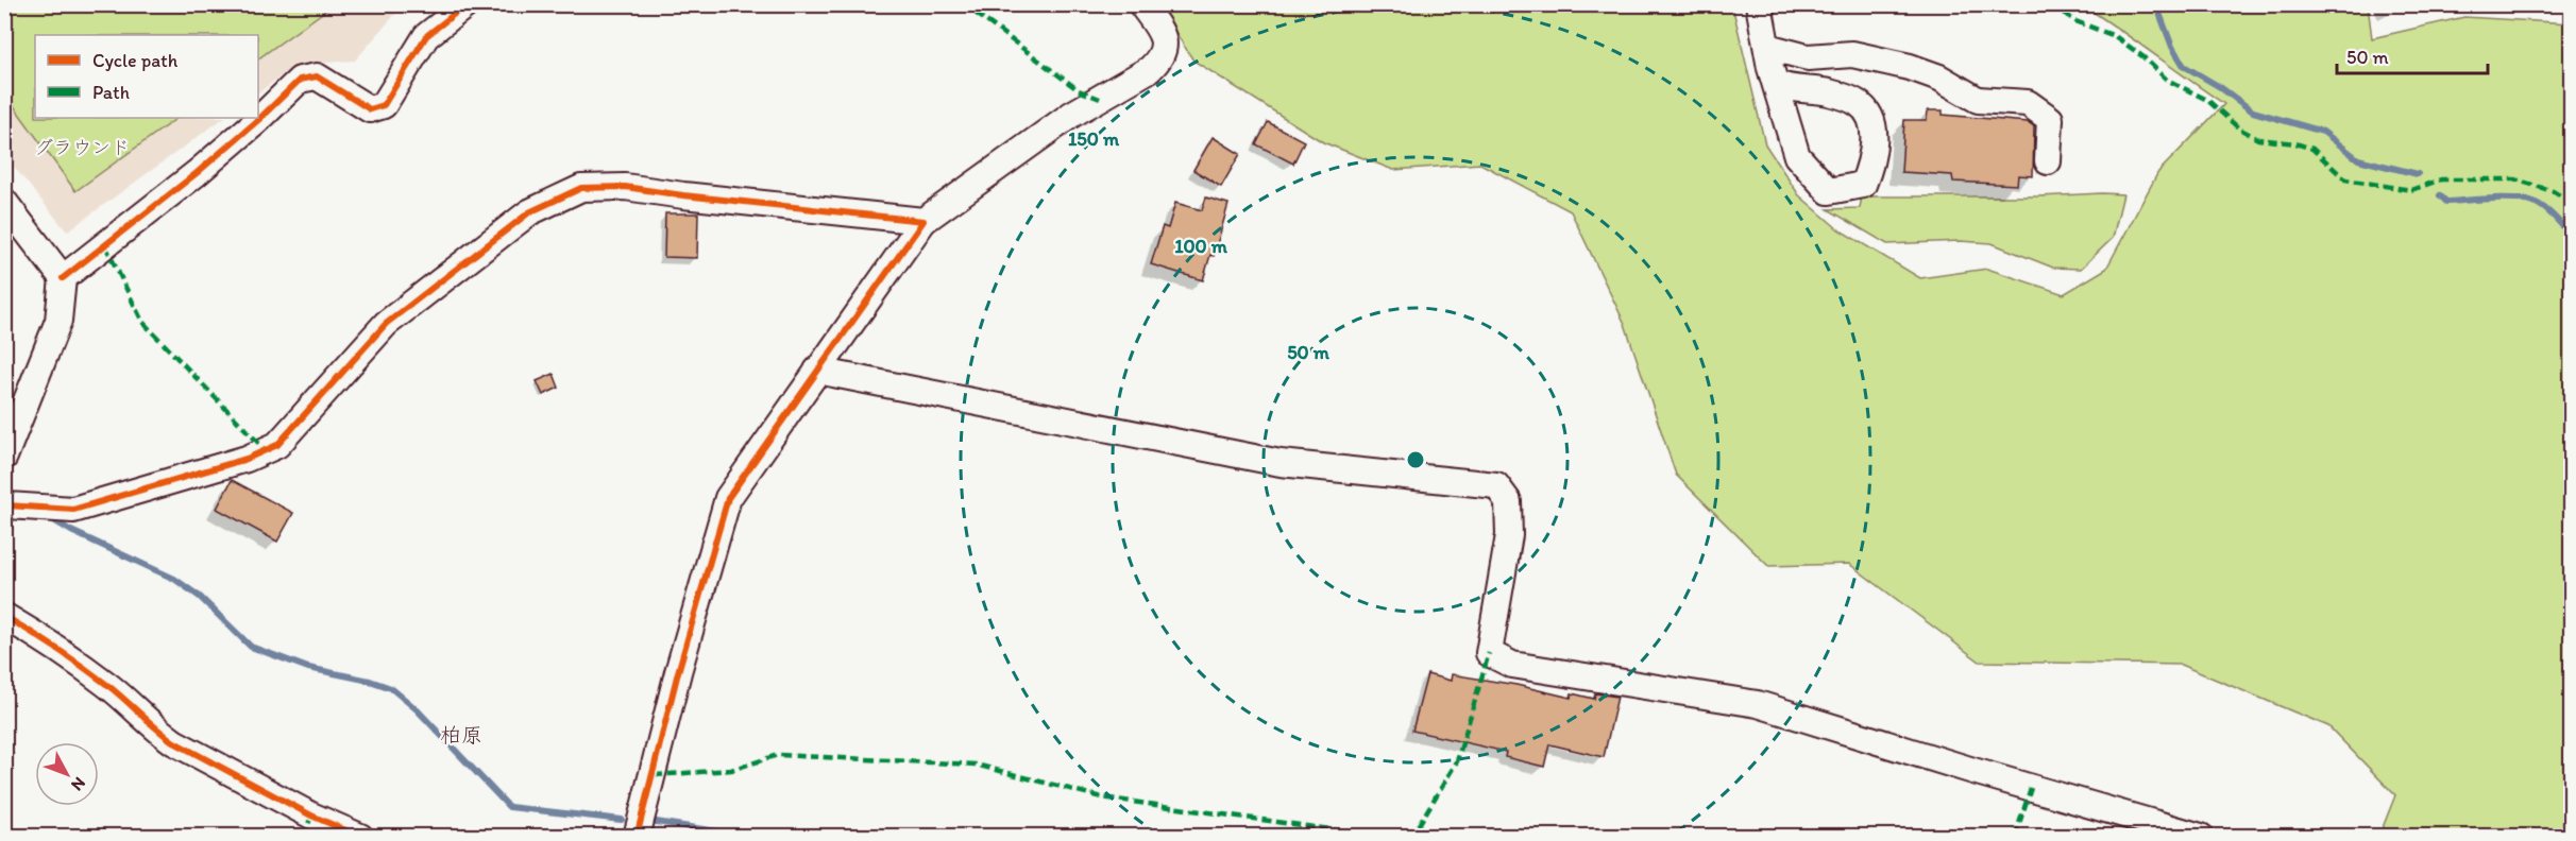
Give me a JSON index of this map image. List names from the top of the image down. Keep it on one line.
{"districts":["柏原"],"parks":["グラウンド"],"legend":["Cycle path","Path"],"scale_bar":"50 m","north":"bottom right","rings":["150 m","100 m","50 m"]}
